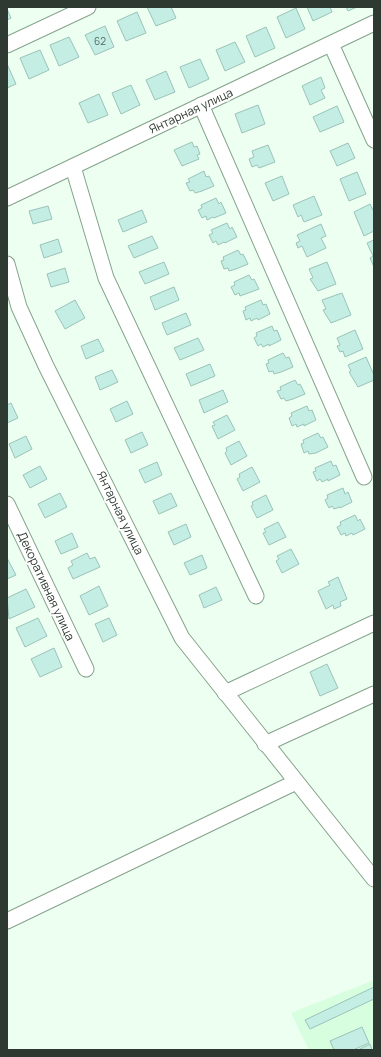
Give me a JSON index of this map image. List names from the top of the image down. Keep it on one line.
{"streets":{"street":["Янтарная улица","Декоративная улица"]},"house_numbers":["62"]}
